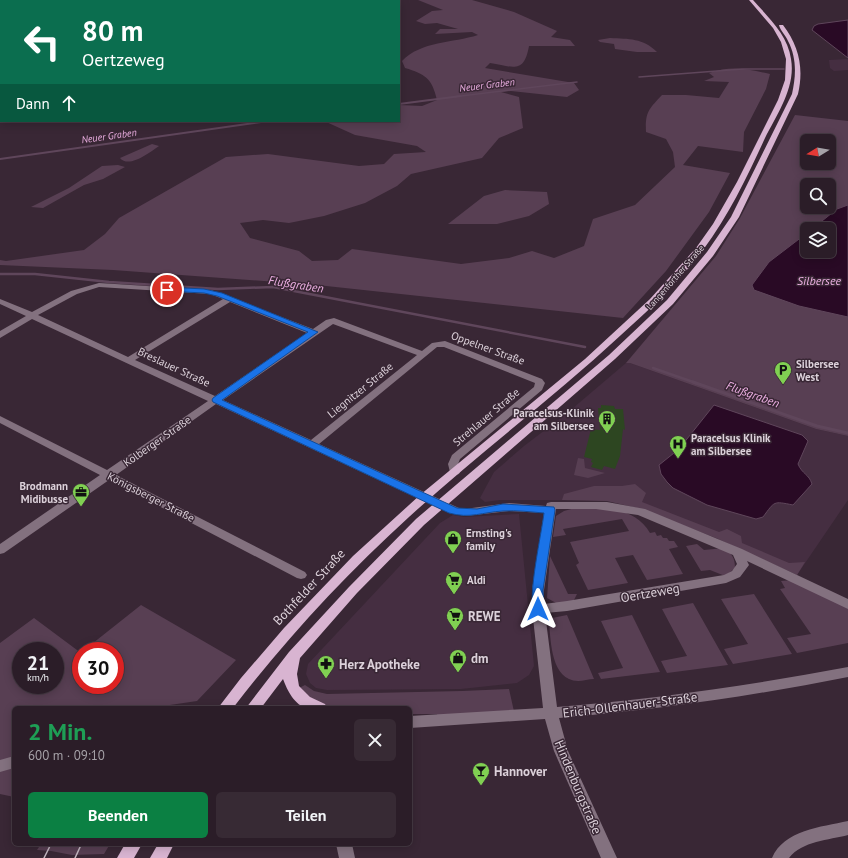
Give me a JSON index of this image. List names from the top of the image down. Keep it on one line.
{"streets":{"main road":["Langenforther Straße","Bothfelder Straße"],"street":["Oppelner Straße","Breslauer Straße","Liegnitzer Straße","Strehlauer Straße","Kolberger Straße","Königsberger Straße","Oertzeweg","Erich-Ollenhauer-Straße","Hindenburgstraße"]},"crossings":[["Langenforther Straße","Breslauer Straße"],["Langenforther Straße","Strehlauer Straße"],["Langenforther Straße","Bothfelder Straße"],["Oppelner Straße","Liegnitzer Straße"],["Oppelner Straße","Strehlauer Straße"],["Oppelner Straße","Kolberger Straße"],["Breslauer Straße","Liegnitzer Straße"],["Breslauer Straße","Kolberger Straße"],["Breslauer Straße","Bothfelder Straße"],["Liegnitzer Straße","Kolberger Straße"],["Kolberger Straße","Königsberger Straße"],["Erich-Ollenhauer-Straße","Hindenburgstraße"]],"water":["Neuer Graben","Silbersee","Flußgraben"],"places":{"parking":["Silbersee West"],"building":["Paracelsus-Klinik am Silbersee"],"hospital":["Paracelsus Klinik am Silbersee"],"office":["Brodmann Midibusse"],"shop":["Ernsting's family","dm"],"supermarket":["Aldi","REWE"],"pharmacy":["Herz Apotheke"],"bar":["Hannover"]},"north":"left","page":{"turn":["80 m","Oertzeweg"],"then":"Dann","speed":"21 km/h","limit":"30","heading":["2 Min.","600 m · 09:10"],"buttons":["Beenden","Teilen"]}}
